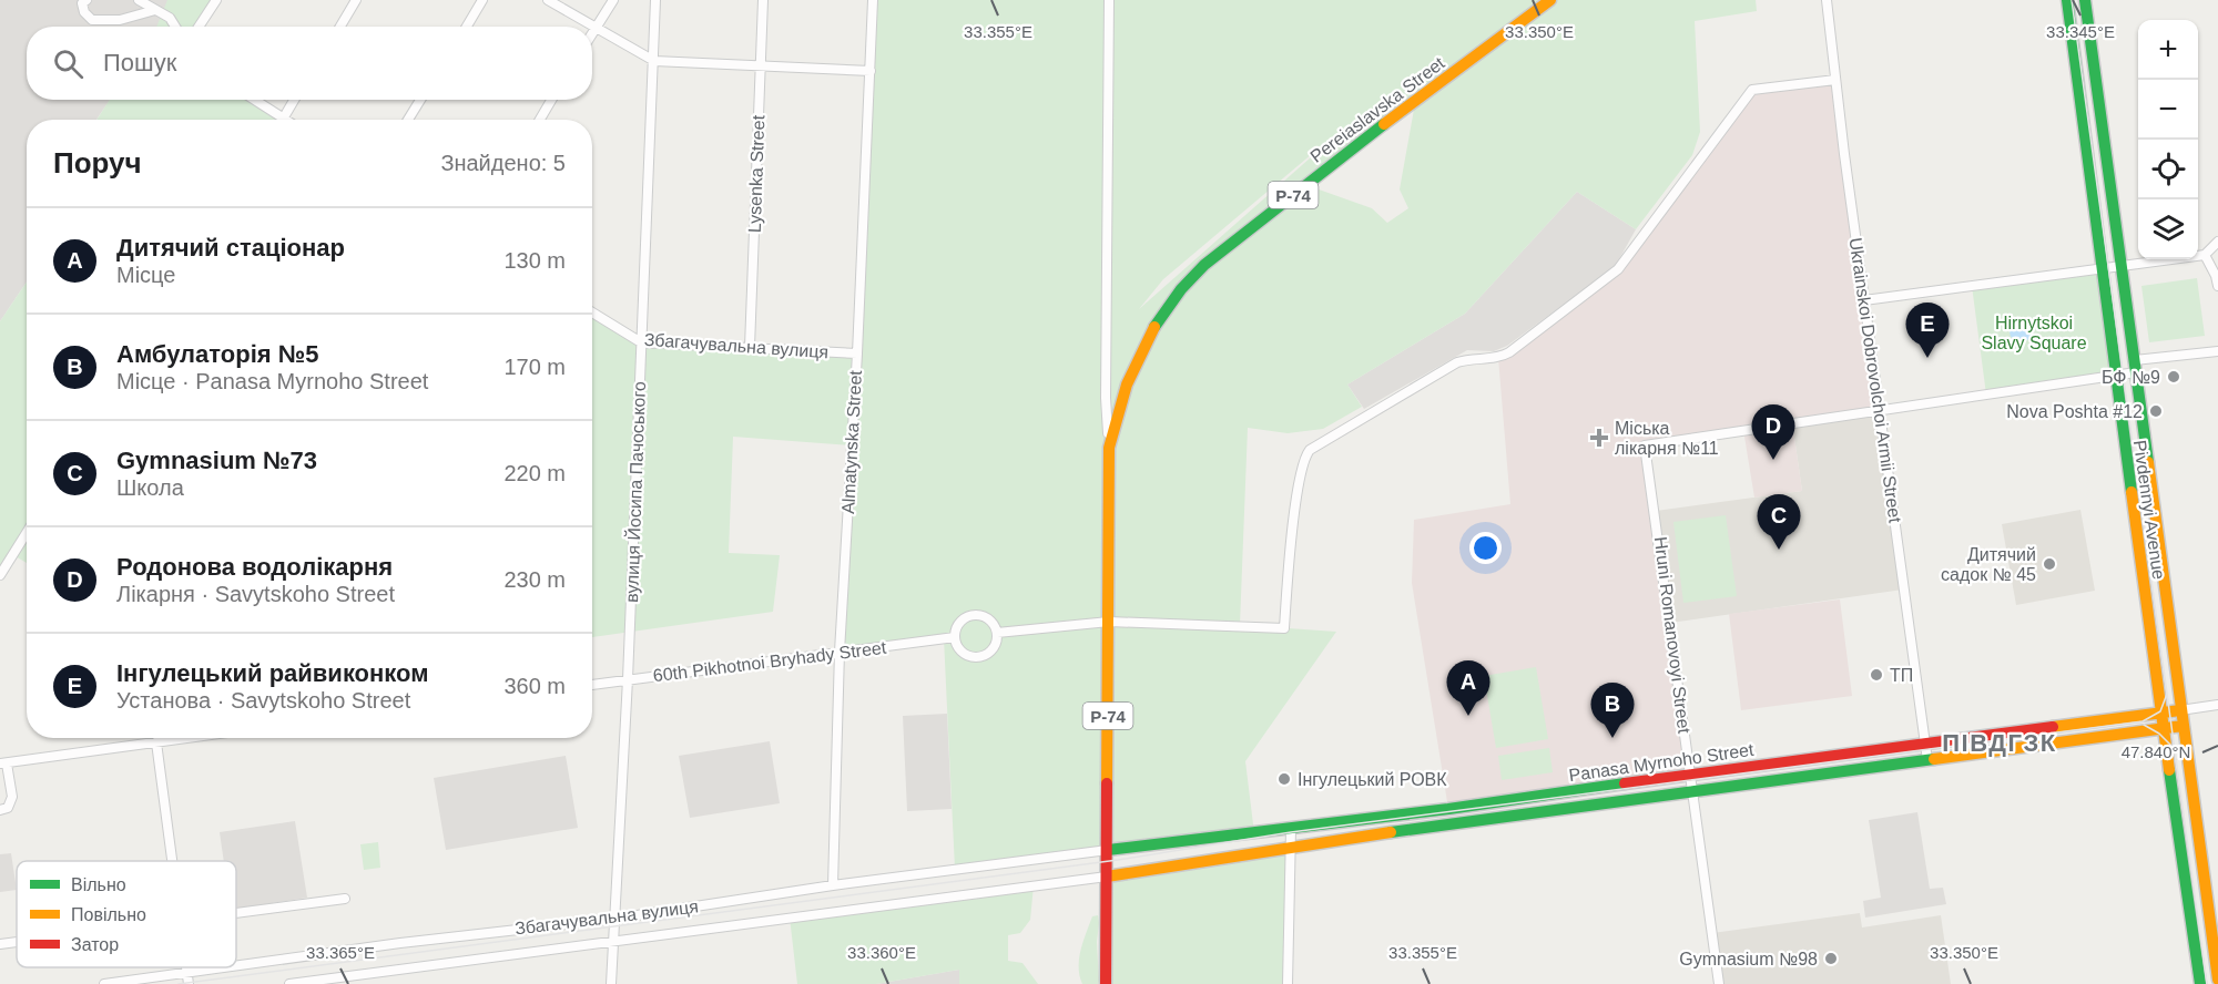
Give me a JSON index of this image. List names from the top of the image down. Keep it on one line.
{"streets":{"main road":["Pereiaslavska Street","Р-74","Pivdennyi Avenue","Panasa Myrnoho Street"],"street":["Lysenka Street","Збагачувальна вулиця","Ukrainskoi Dobrovolchoi Armii Street","Almatynska Street","вулиця Йосипа Пачоського","Hruni Romanovoyi Street","60th Pikhotnoi Bryhady Street"]},"crossings":[["Pereiaslavska Street","Р-74"],["Lysenka Street","Збагачувальна вулиця"],["Р-74","Збагачувальна вулиця"],["Р-74","Panasa Myrnoho Street"],["Збагачувальна вулиця","Almatynska Street"],["Збагачувальна вулиця","вулиця Йосипа Пачоського"],["Збагачувальна вулиця","Panasa Myrnoho Street"],["Ukrainskoi Dobrovolchoi Armii Street","Hruni Romanovoyi Street"],["Ukrainskoi Dobrovolchoi Armii Street","Panasa Myrnoho Street"],["Almatynska Street","60th Pikhotnoi Bryhady Street"],["вулиця Йосипа Пачоського","60th Pikhotnoi Bryhady Street"],["Pivdennyi Avenue","Panasa Myrnoho Street"],["Hruni Romanovoyi Street","Panasa Myrnoho Street"]],"districts":["ПІВДГЗК"],"parks":["Hirnytskoi Slavy Square"],"places":{"other":["БФ №9","Nova Poshta #12","Дитячий садок № 45","ТП","Інгулецький РОВК","Gymnasium №98"],"health":["Міська лікарня №11"]},"legend":["Вільно","Повільно","Затор"],"page":{"map_buttons":["+","−"],"search":"Пошук","heading":["Поруч","Знайдено: 5"],"list":[{"mark":"A","name":"Дитячий стаціонар","note":"Місце","value":"130 m"},{"mark":"B","name":"Амбулаторія №5","note":"Місце · Panasa Myrnoho Street","value":"170 m"},{"mark":"C","name":"Gymnasium №73","note":"Школа","value":"220 m"},{"mark":"D","name":"Родонова водолікарня","note":"Лікарня · Savytskoho Street","value":"230 m"},{"mark":"E","name":"Інгулецький райвиконком","note":"Установа · Savytskoho Street","value":"360 m"}],"pins":["E","D","C","A","B"]},"coordinates":["33.355°E","33.350°E","33.345°E","47.840°N","33.365°E","33.360°E"]}
